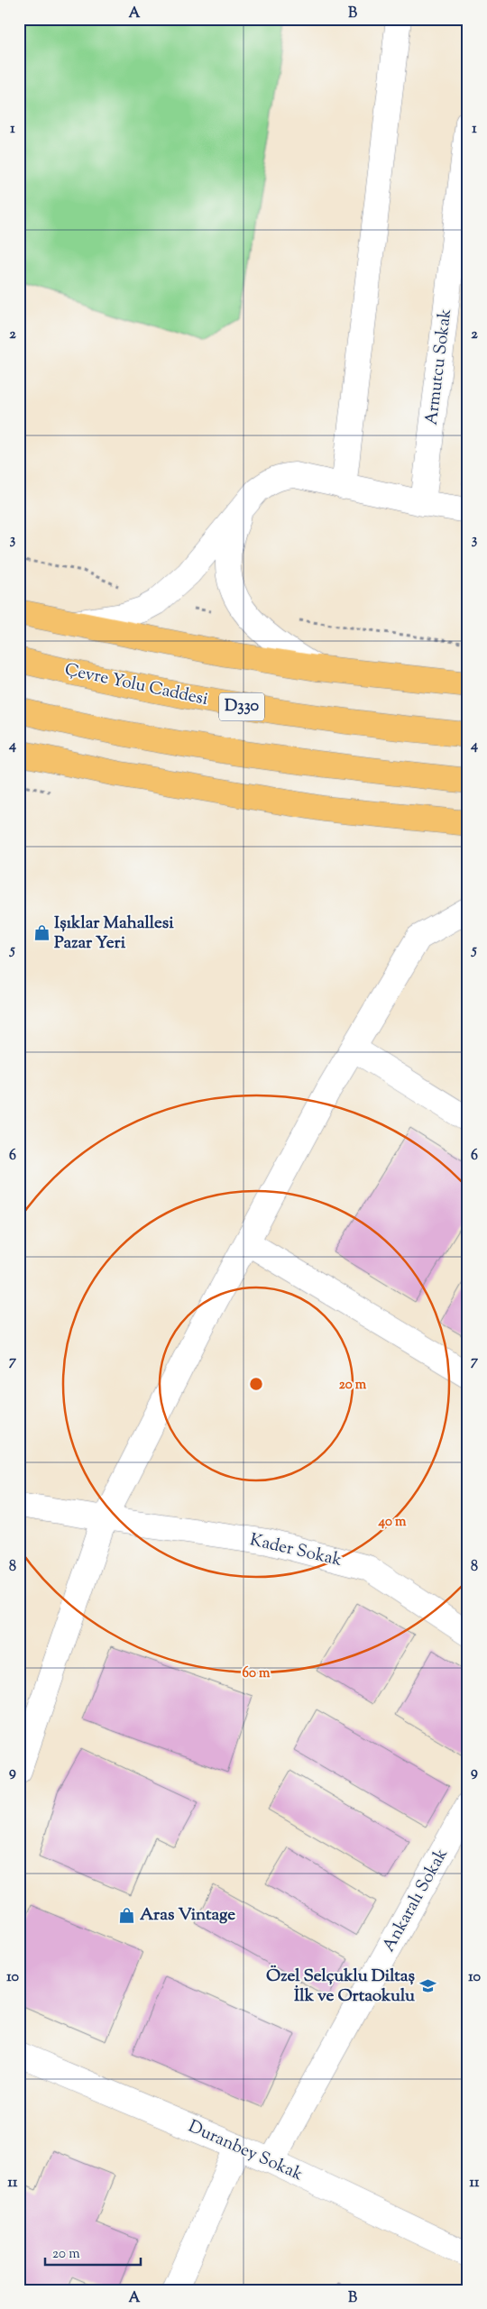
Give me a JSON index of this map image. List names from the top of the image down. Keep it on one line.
{"streets":{"highway":["Çevre Yolu Caddesi","D330"],"street":["Armutcu Sokak","Kader Sokak","Ankaralı Sokak","Duranbey Sokak"]},"crossings":[["Ankaralı Sokak","Duranbey Sokak"]],"places":{"shop":["Işıklar Mahallesi Pazar Yeri","Aras Vintage"],"school or university":["Özel Selçuklu Diltaş İlk ve Ortaokulu"]},"scale_bar":"20 m","grid":{"columns":["A","B"],"rows":["1","2","3","4","5","6","7","8","9","10","11"]},"rings":["20 m","40 m","60 m"]}
